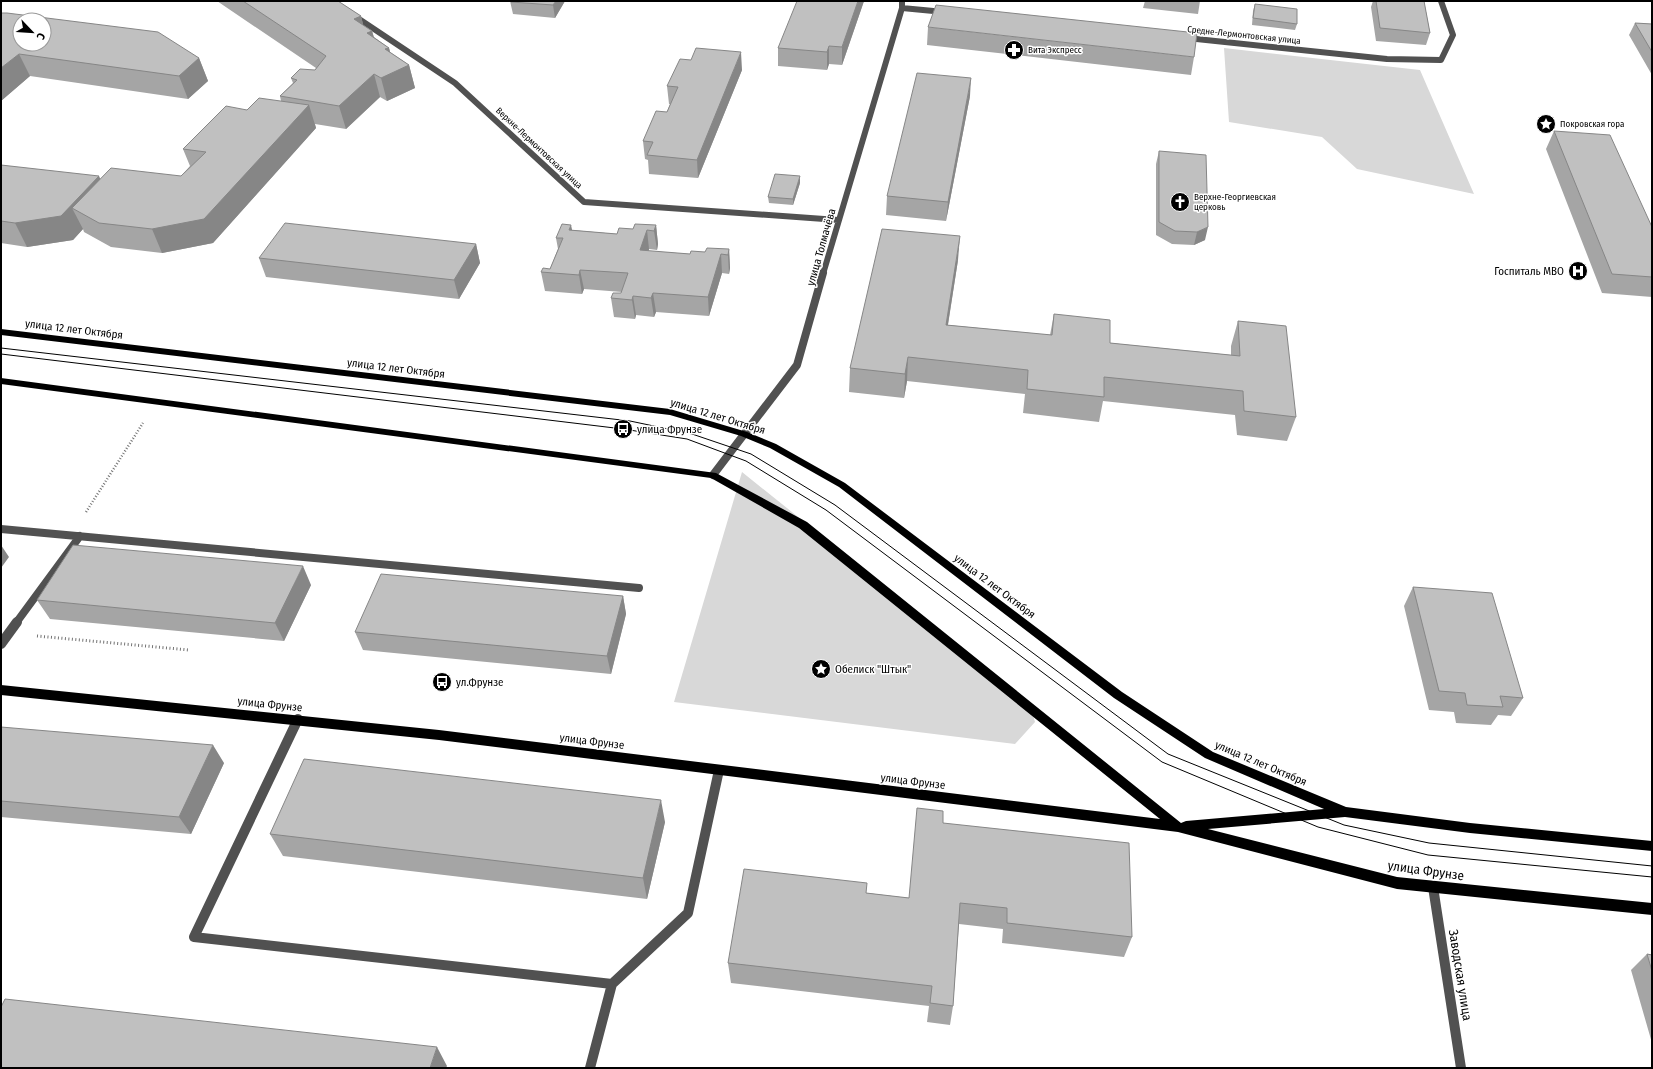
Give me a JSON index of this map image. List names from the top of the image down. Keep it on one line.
{"streets":{"main road":["улица 12 лет Октября","улица Фрунзе"],"street":["Средне-Лермонтовская улица","Верхне-Лермонтовская улица","улица Толмачёва","Заводская улица"]},"crossings":[["Верхне-Лермонтовская улица","улица Толмачёва"],["улица Толмачёва","улица 12 лет Октября"],["улица 12 лет Октября","улица Фрунзе"],["улица Фрунзе","Заводская улица"]],"places":{"pharmacy":["Вита Экспресс"],"place":["Покровская гора","Обелиск \"Штык\""],"church":["Верхне-Георгиевская церковь"],"hospital":["Госпиталь МВО"],"bus stop":["улица Фрунзе","ул.Фрунзе"]},"north":"bottom right"}
